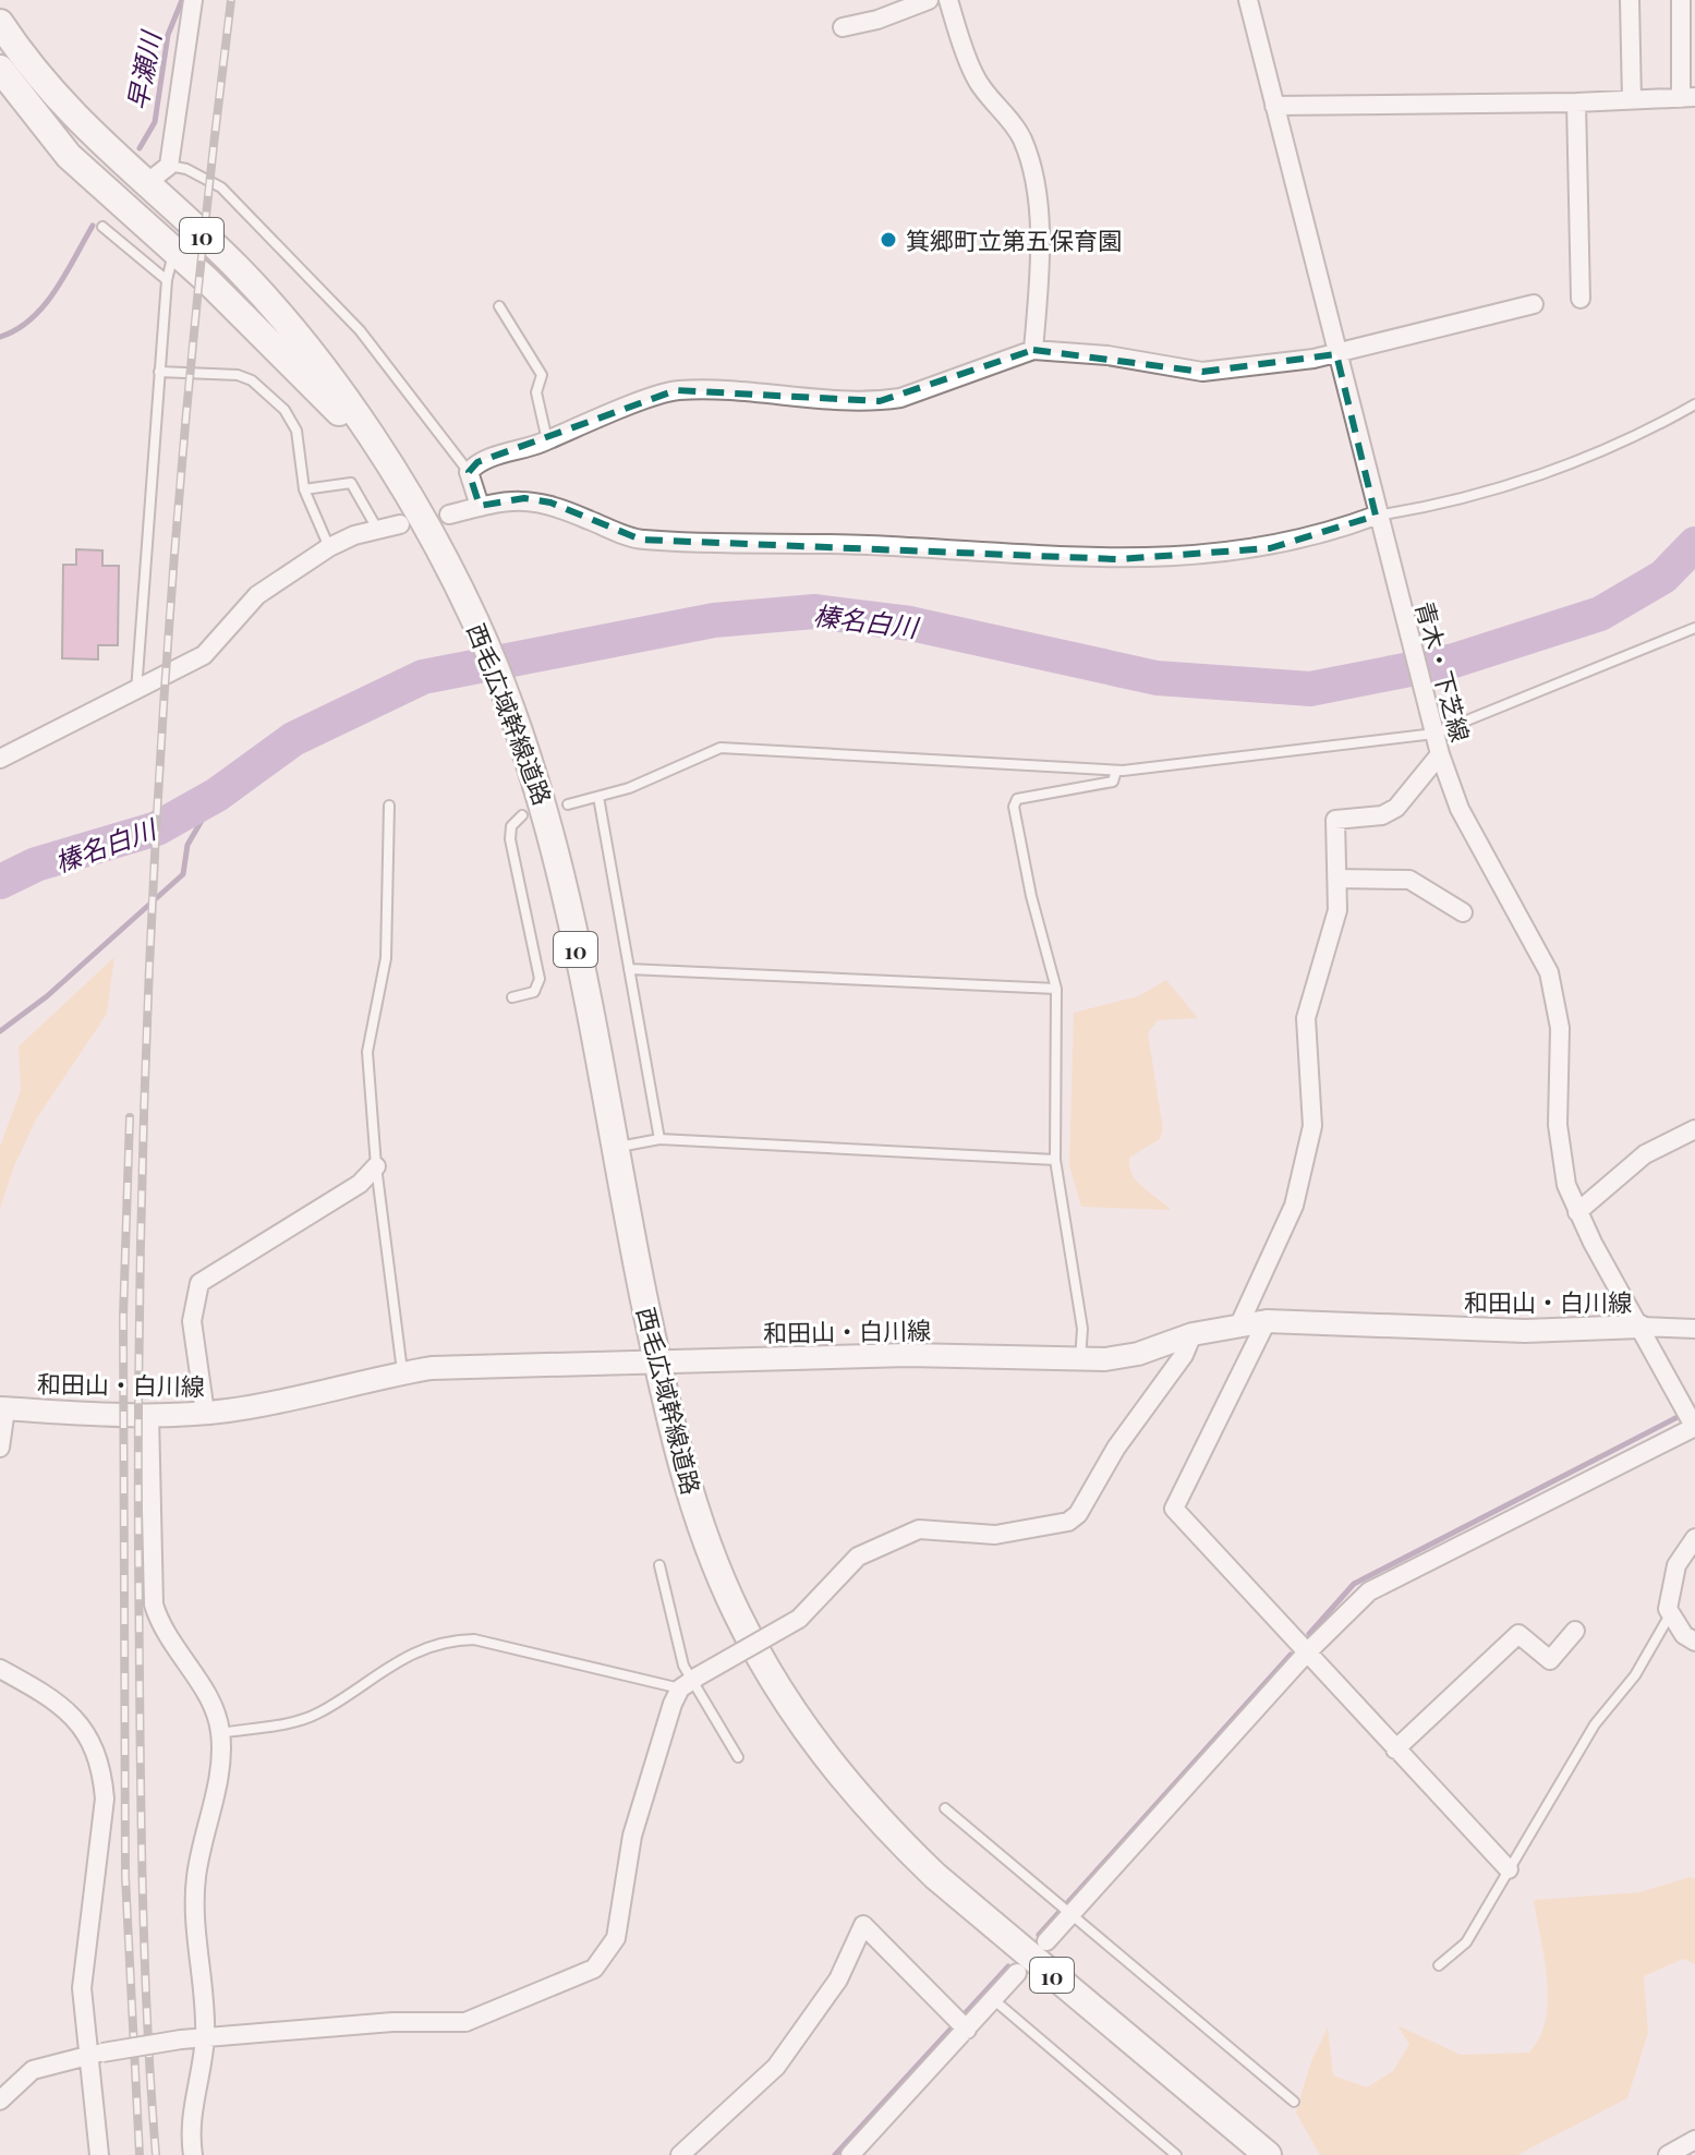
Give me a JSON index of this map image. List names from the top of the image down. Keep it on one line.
{"streets":{"main road":["10","西毛広域幹線道路"],"street":["青木・下芝線","和田山・白川線"]},"crossings":[["青木・下芝線","和田山・白川線"],["西毛広域幹線道路","和田山・白川線"]],"water":["早瀬川","榛名白川"],"places":["箕郷町立第五保育園"]}
